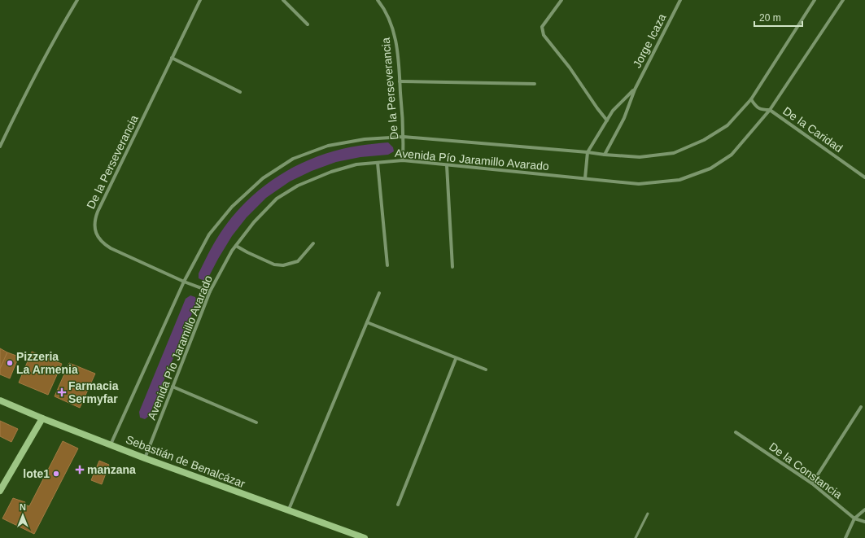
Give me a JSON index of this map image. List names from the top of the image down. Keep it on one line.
{"streets":{"main road":["Sebastián de Benalcázar"],"street":["Jorge Icaza","De la Perseverancia","De la Caridad","Avenida Pío Jaramillo Avarado","De la Constancia"]},"crossings":[["Jorge Icaza","Avenida Pío Jaramillo Avarado"],["De la Perseverancia","Avenida Pío Jaramillo Avarado"],["De la Caridad","Avenida Pío Jaramillo Avarado"],["Avenida Pío Jaramillo Avarado","Sebastián de Benalcázar"]],"places":{"other":["Pizzeria La Armenia","lote1"],"health":["Farmacia Sermyfar","manzana"]},"scale_bar":"20 m","north":"top"}
